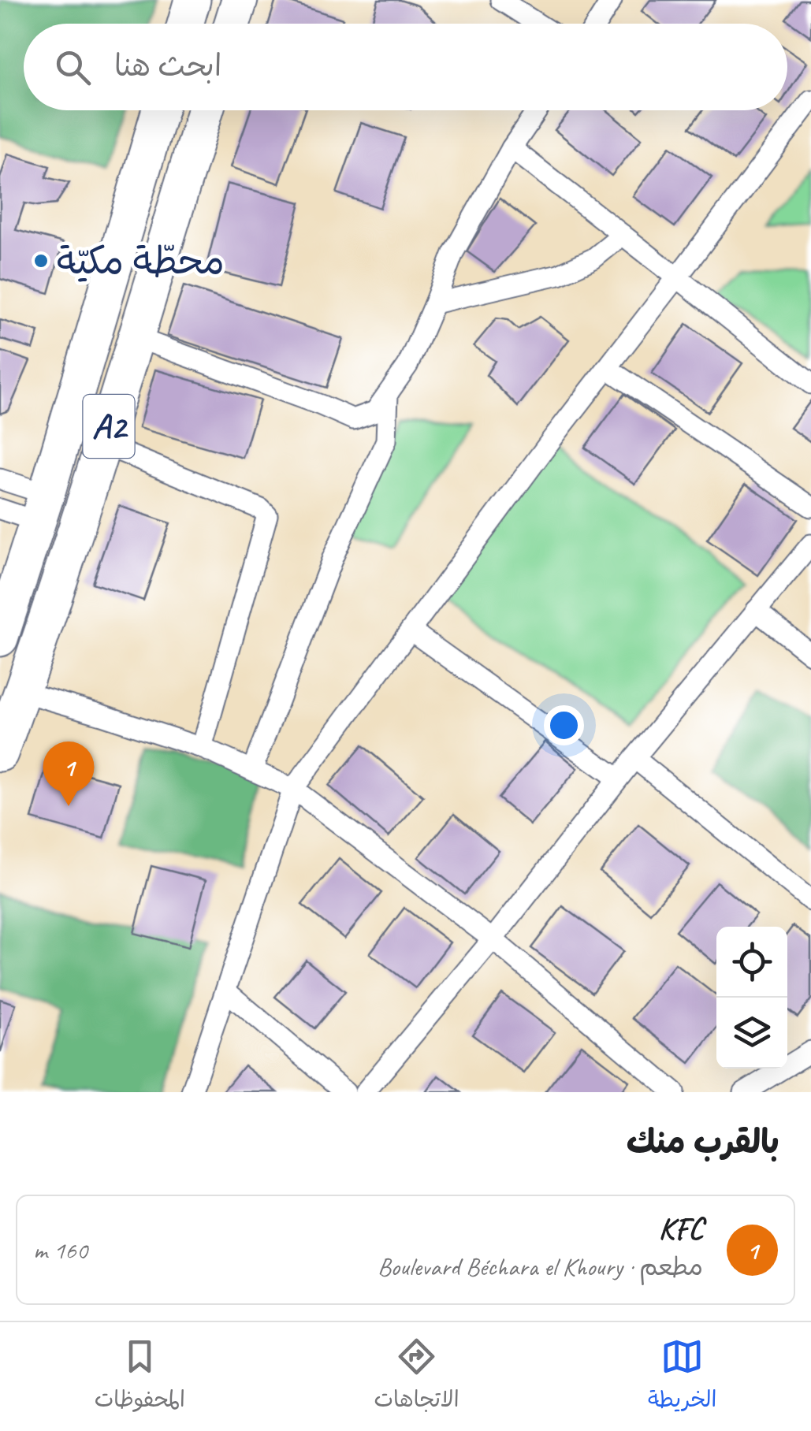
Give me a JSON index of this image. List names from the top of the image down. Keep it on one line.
{"streets":{"highway":["A2"]},"places":["محطّة مكيّة"],"page":{"search":"ابحث هنا","pins":"1","heading":"بالقرب منك","list":[{"mark":"1","name":"KFC","note":"مطعم · Boulevard Béchara el Khoury","value":"160 m"}],"nav":["الخريطة","الاتجاهات","المحفوظات"]}}
